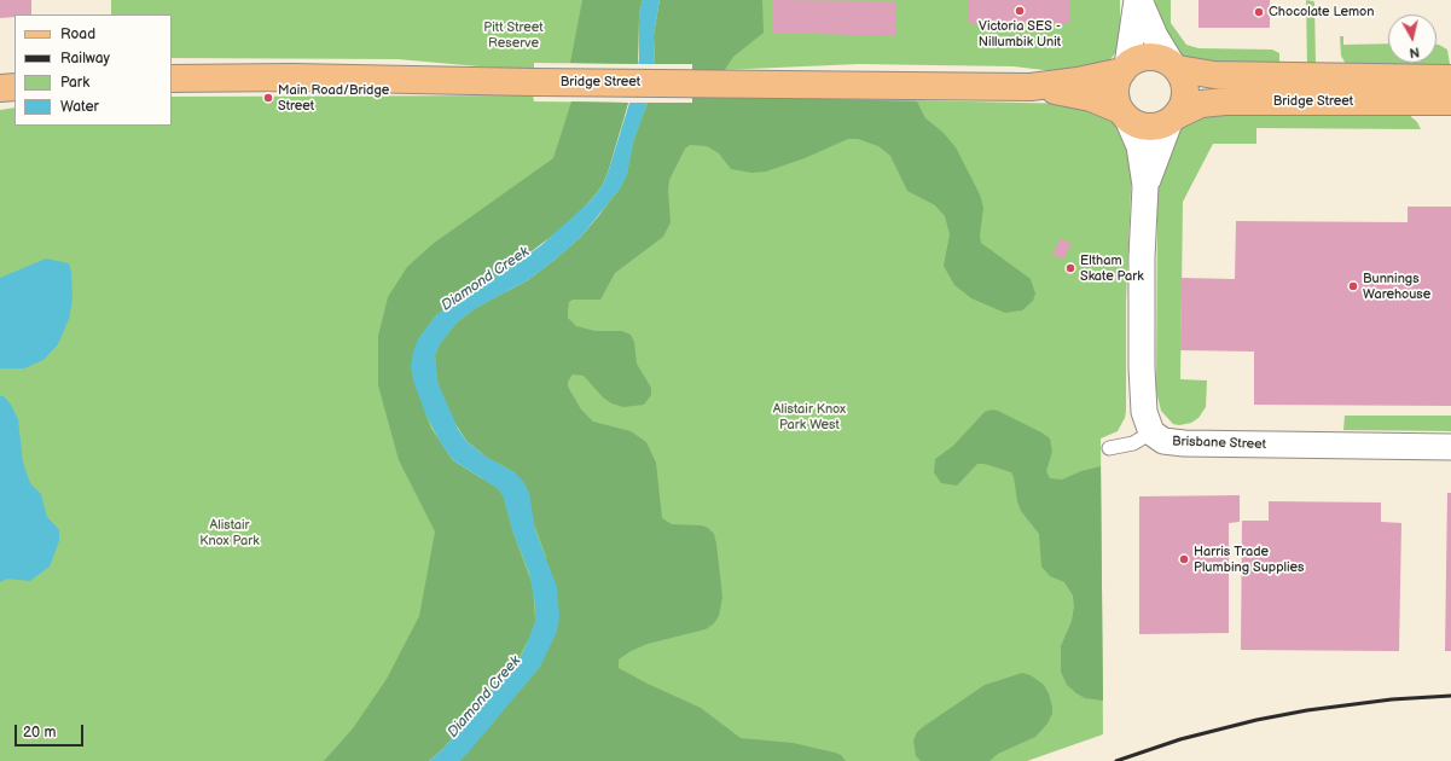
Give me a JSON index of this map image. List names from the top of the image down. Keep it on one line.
{"streets":{"main road":["Bridge Street"],"street":["Brisbane Street"]},"water":["Diamond Creek"],"parks":["Pitt Street Reserve","Alistair Knox Park West","Alistair Knox Park"],"places":["Victoria SES - Nillumbik Unit","Chocolate Lemon","Main Road/Bridge Street","Eltham Skate Park","Bunnings Warehouse","Harris Trade Plumbing Supplies"],"legend":["Road","Railway","Park","Water"],"scale_bar":"20 m","north":"bottom"}
